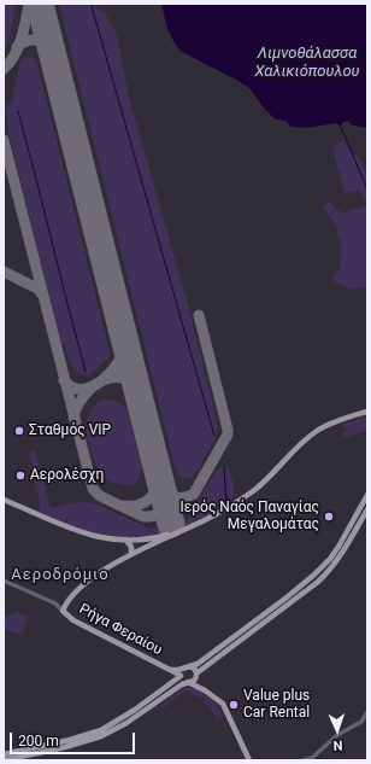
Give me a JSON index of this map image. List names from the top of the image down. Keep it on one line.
{"streets":{"main road":["Ρήγα Φεραίου"]},"districts":["Αεροδρόμιο"],"water":["Λιμνοθάλασσα Χαλικιόπουλου"],"places":["Σταθμός VIP","Αερολέσχη","Ιερός Ναός Παναγίας Μεγαλομάτας","Value plus Car Rental"],"scale_bar":"200 m","north":"bottom"}
